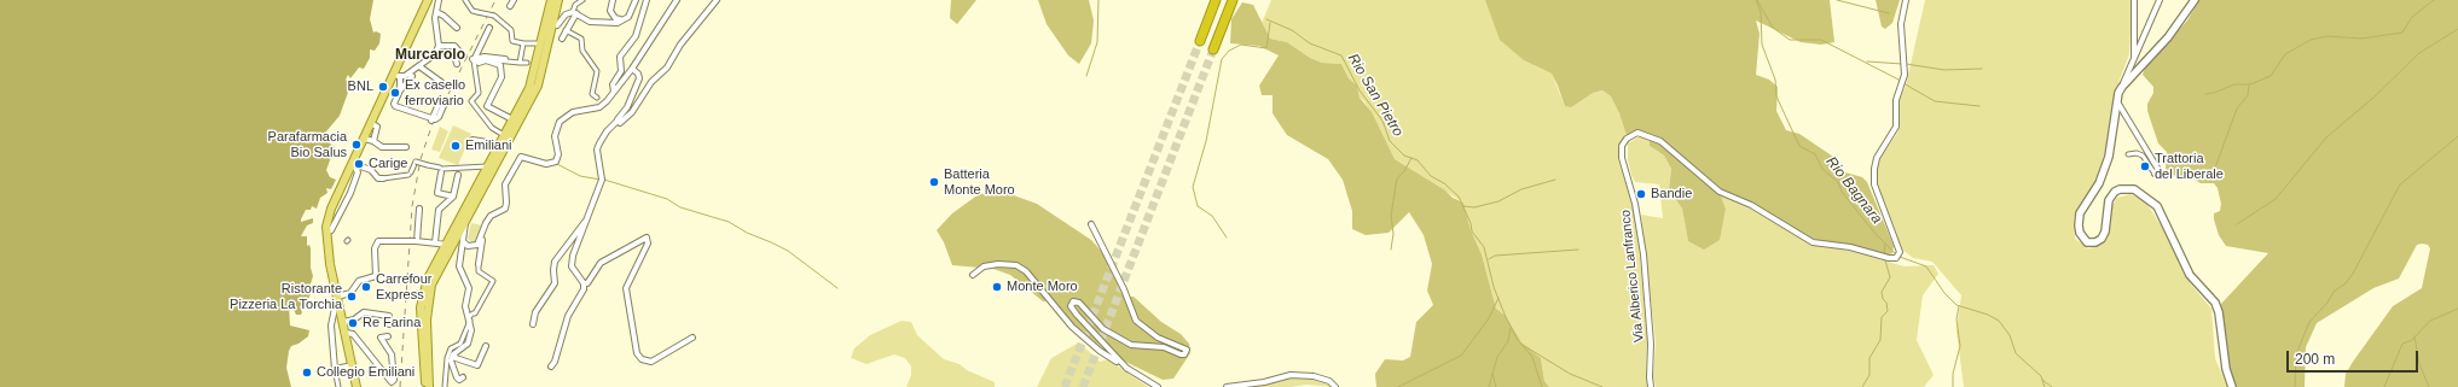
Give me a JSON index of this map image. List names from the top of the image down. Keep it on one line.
{"streets":{"street":["Via Alberico Lanfranco"]},"districts":["Murcarolo"],"water":["Rio San Pietro","Rio Bagnara"],"places":["BNL","Ex casello ferroviario","Parafarmacia Bio Salus","Emiliani","Carige","Trattoria del Liberale","Batteria Monte Moro","Bandie","Carrefour Express","Monte Moro","Ristorante Pizzeria La Torchia","Re Farina","Collegio Emiliani"],"scale_bar":"200 m"}
